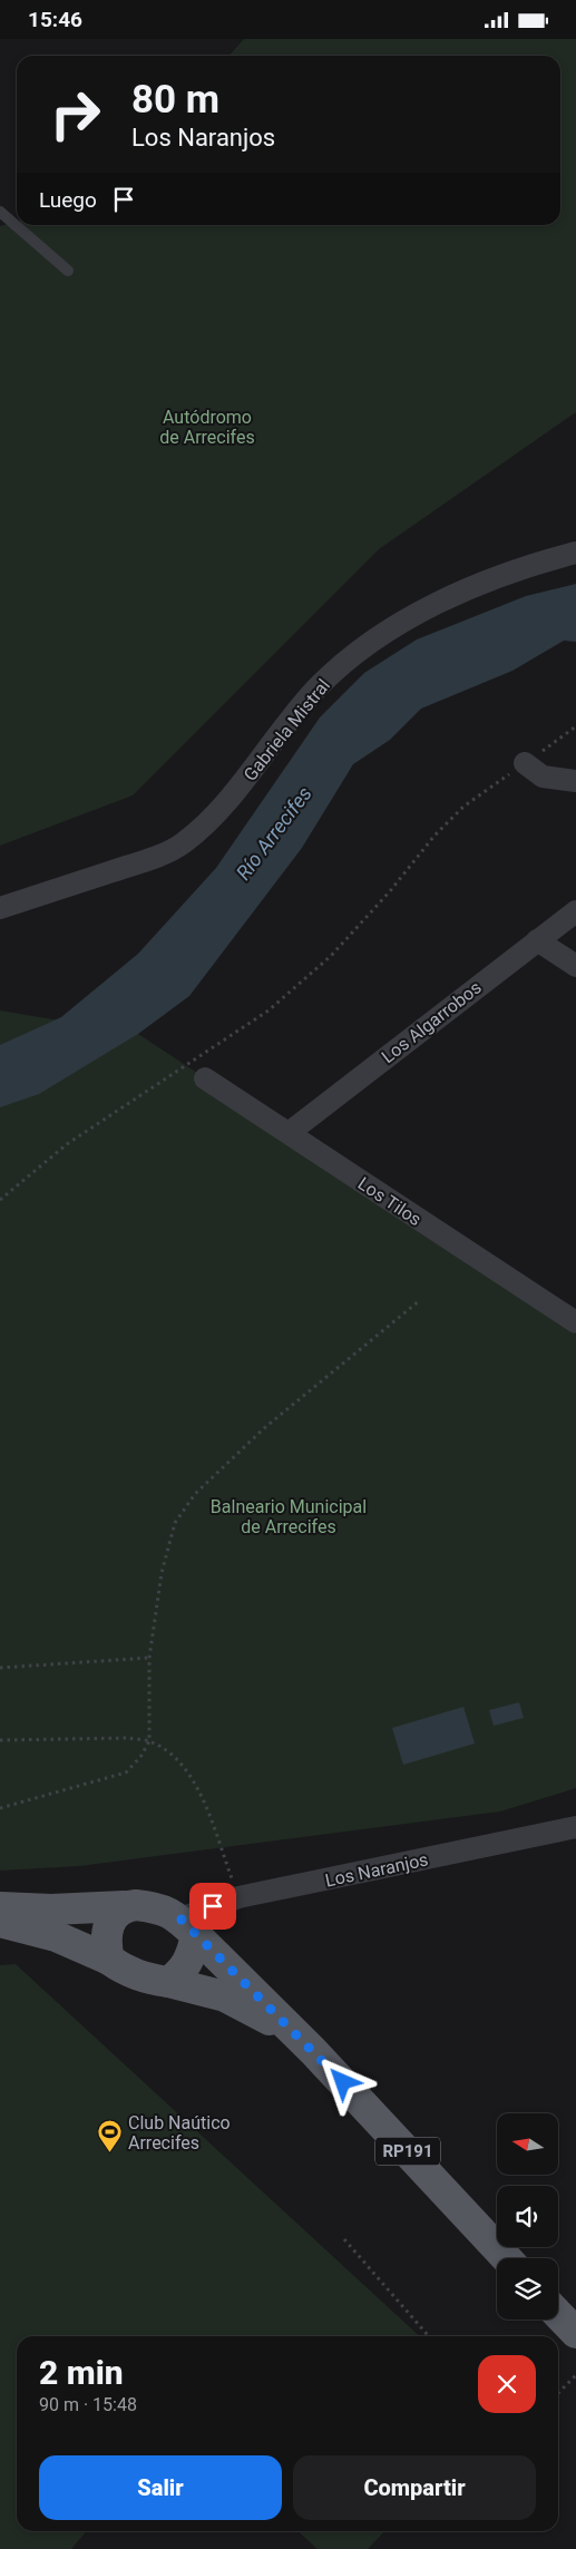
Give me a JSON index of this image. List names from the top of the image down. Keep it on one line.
{"streets":{"main road":["RP191"],"street":["Gabriela Mistral","Los Algarrobos","Los Tilos","Los Naranjos"]},"crossings":[["Los Algarrobos","Los Tilos"],["Los Naranjos","RP191"]],"water":["Río Arrecifes"],"parks":["Autódromo de Arrecifes","Balneario Municipal de Arrecifes"],"places":{"sports":["Club Naútico Arrecifes"]},"north":"left","page":{"status":"15:46","turn":["80 m","Los Naranjos"],"then":"Luego","heading":["2 min","90 m · 15:48"],"buttons":["Salir","Compartir"]}}
